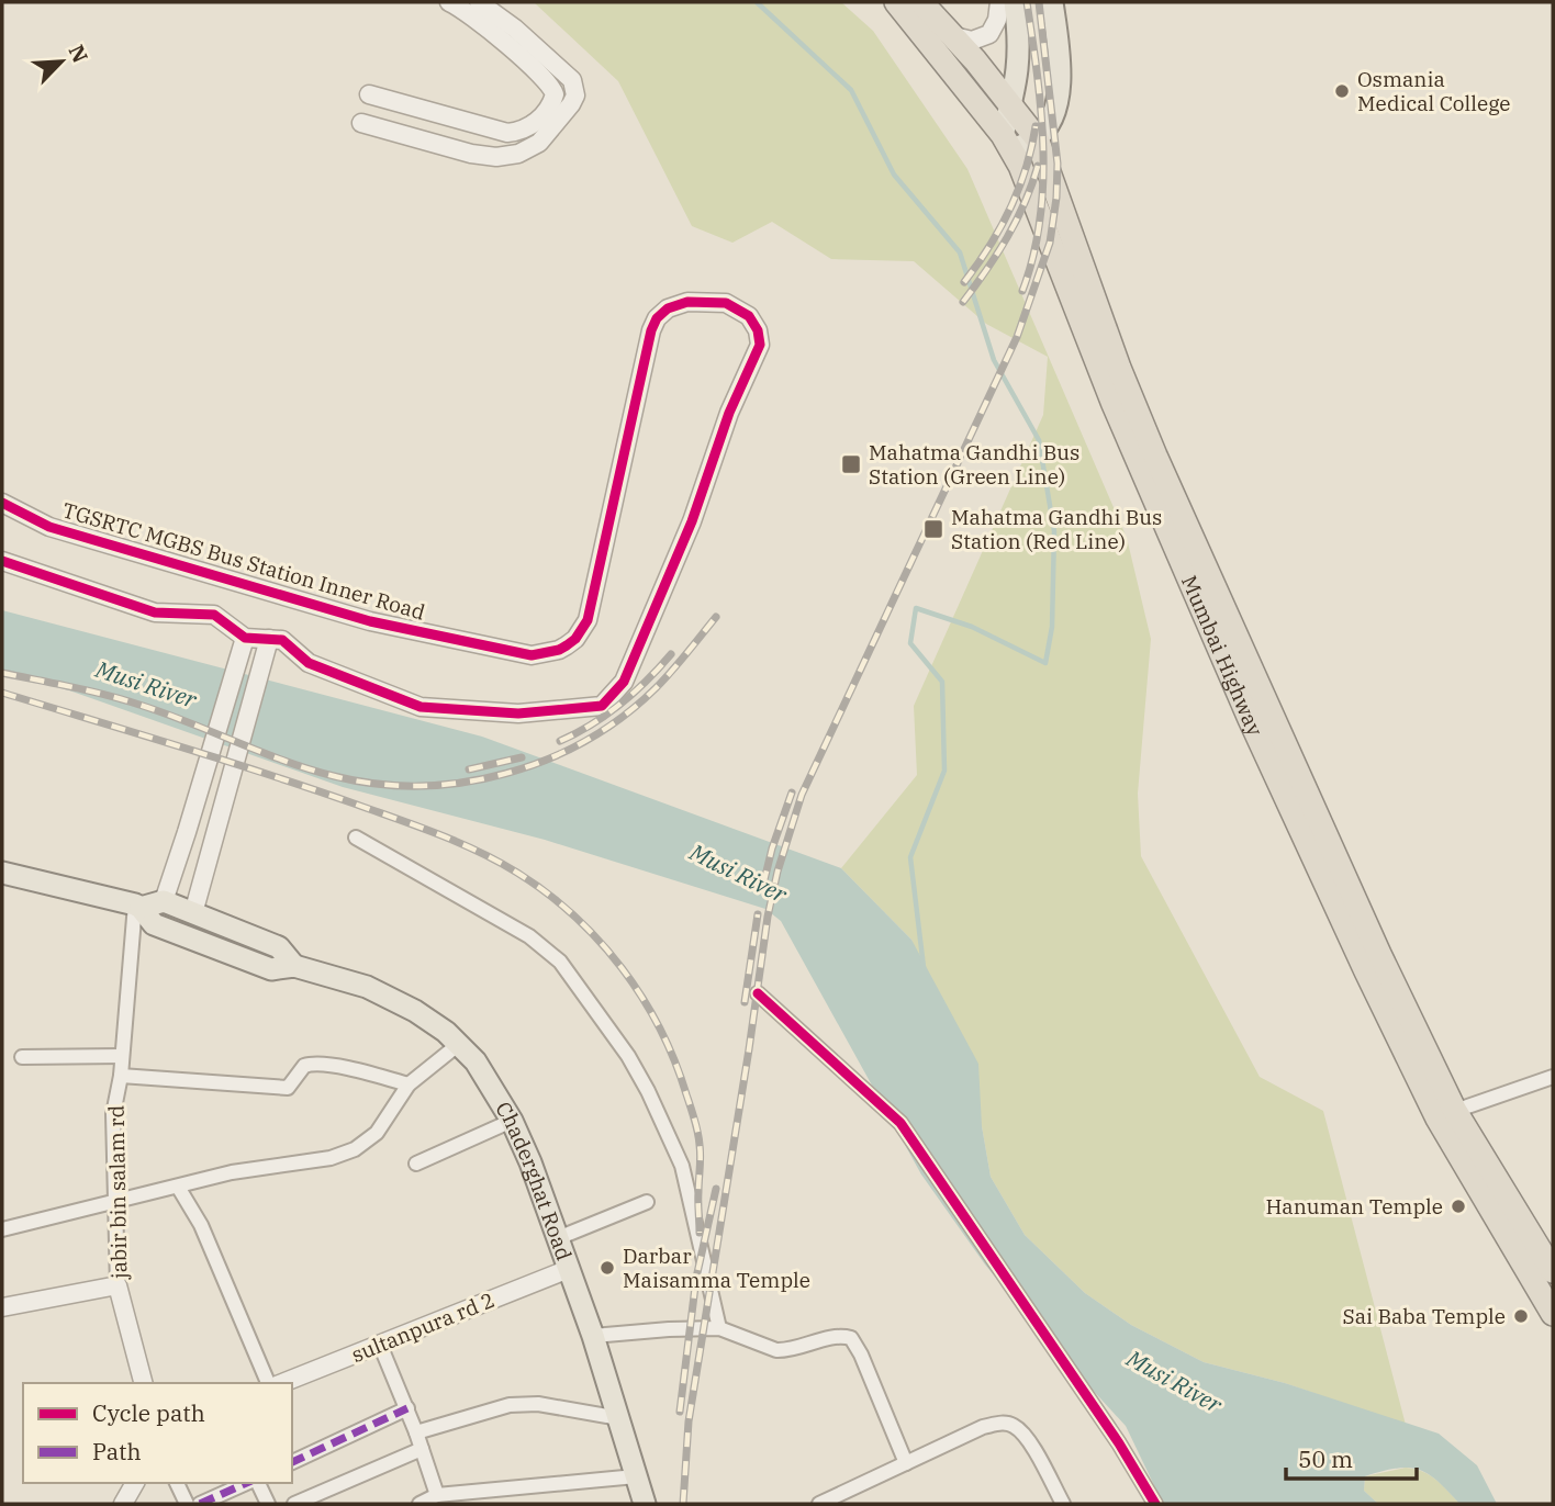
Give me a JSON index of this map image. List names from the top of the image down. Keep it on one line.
{"streets":{"highway":["Mumbai Highway"],"main road":["Chaderghat Road"],"street":["TGSRTC MGBS Bus Station Inner Road","jabir bin salam rd","sultanpura rd 2"]},"crossings":[["Chaderghat Road","jabir bin salam rd"],["Chaderghat Road","sultanpura rd 2"]],"water":["Musi River"],"places":{"other":["Osmania Medical College","Hanuman Temple","Darbar Maisamma Temple","Sai Baba Temple"],"transit":["Mahatma Gandhi Bus Station (Green Line)","Mahatma Gandhi Bus Station (Red Line)"]},"legend":["Cycle path","Path"],"scale_bar":"50 m","north":"top right"}
